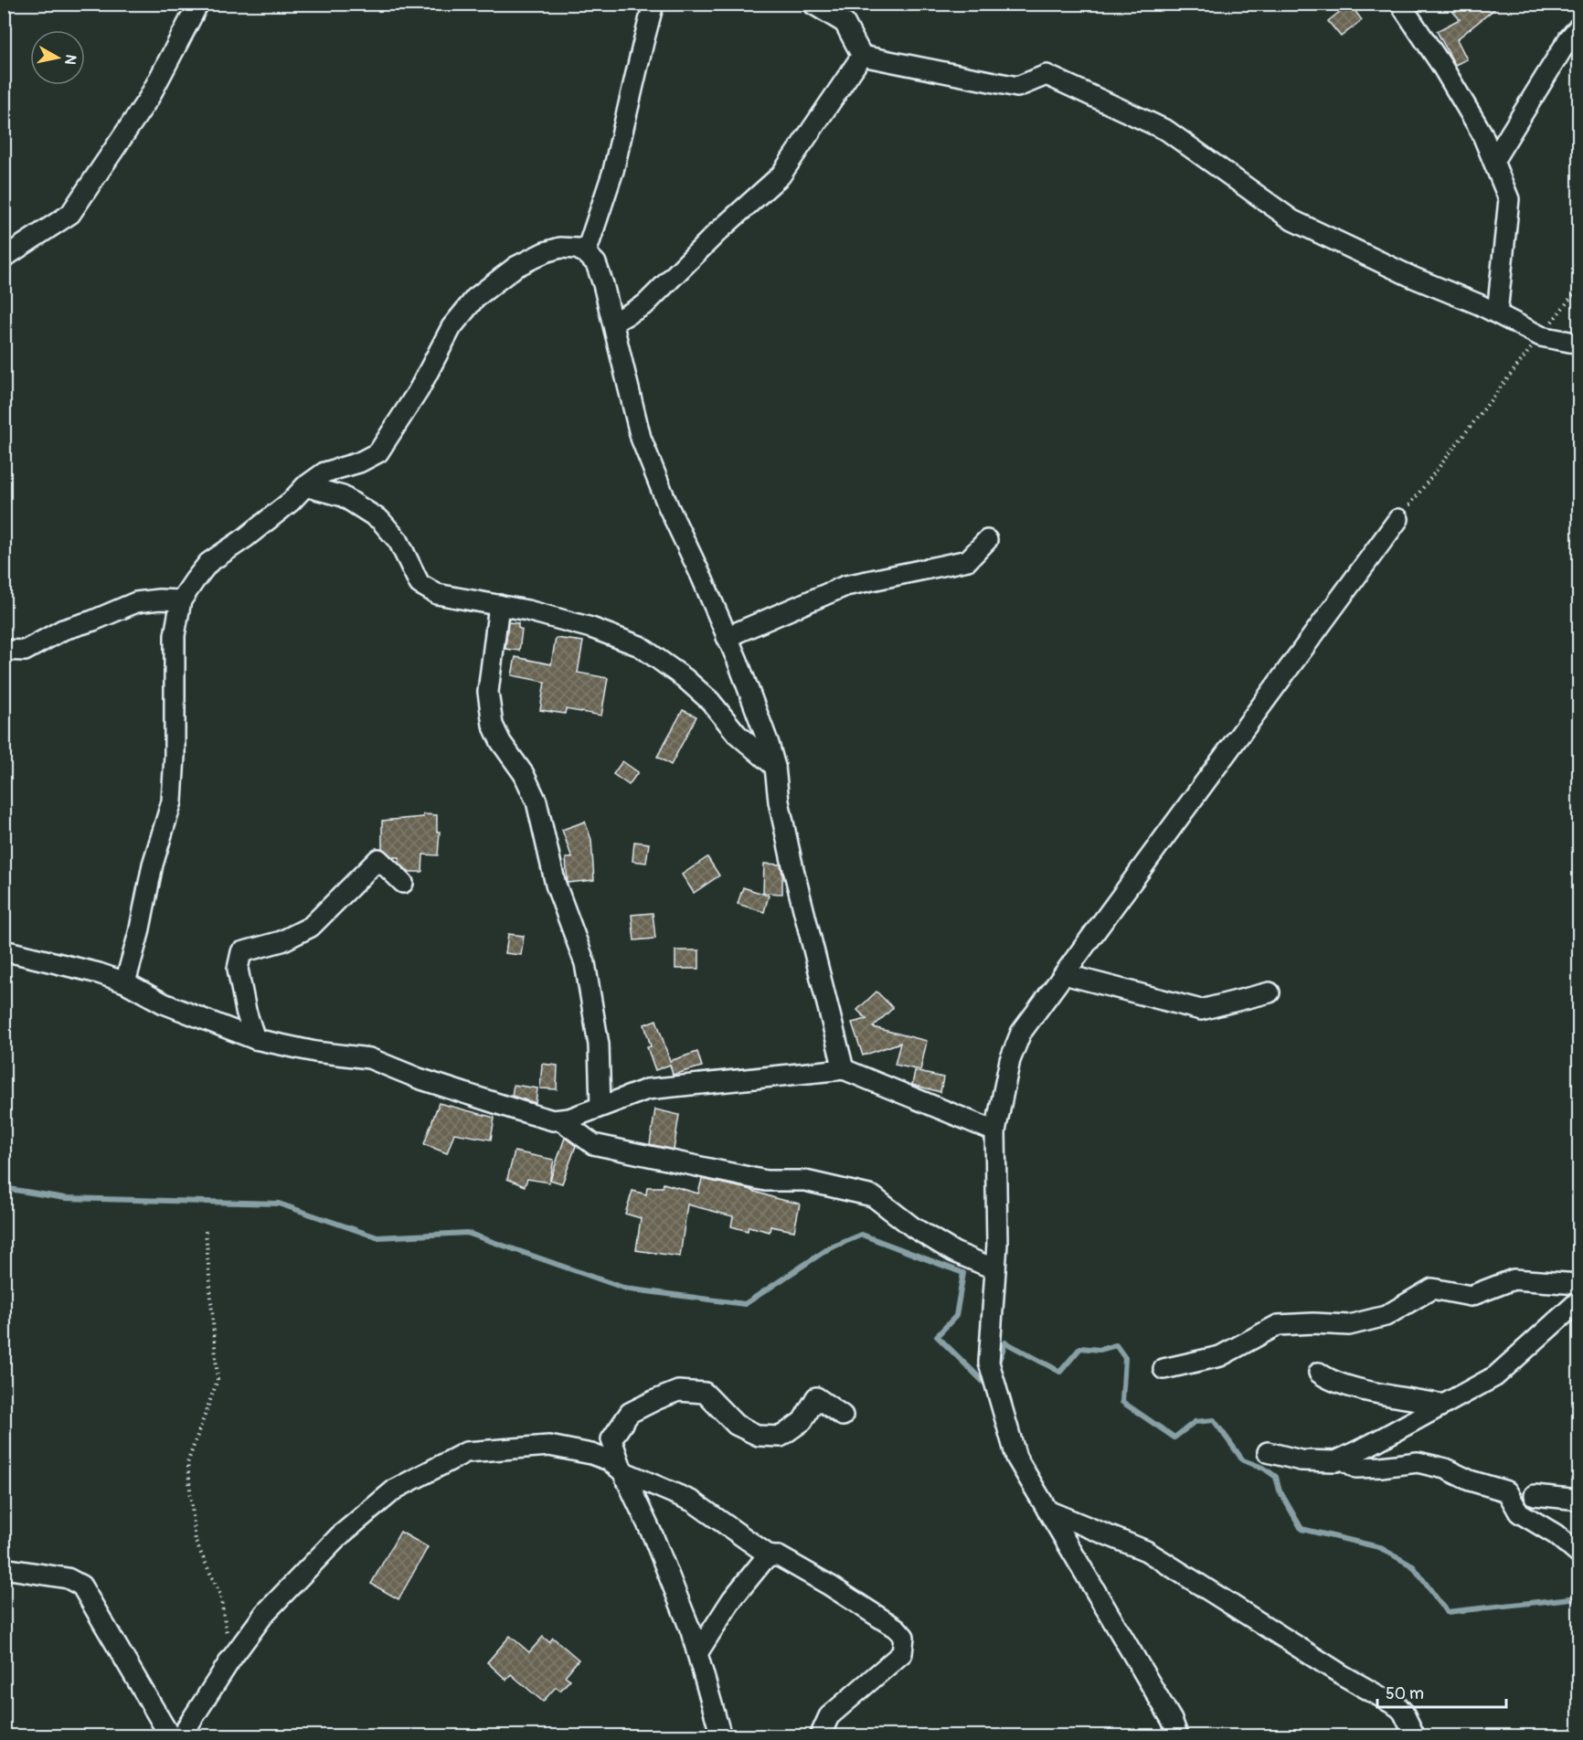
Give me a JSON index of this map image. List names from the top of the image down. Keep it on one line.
{"scale_bar":"50 m","north":"right"}
